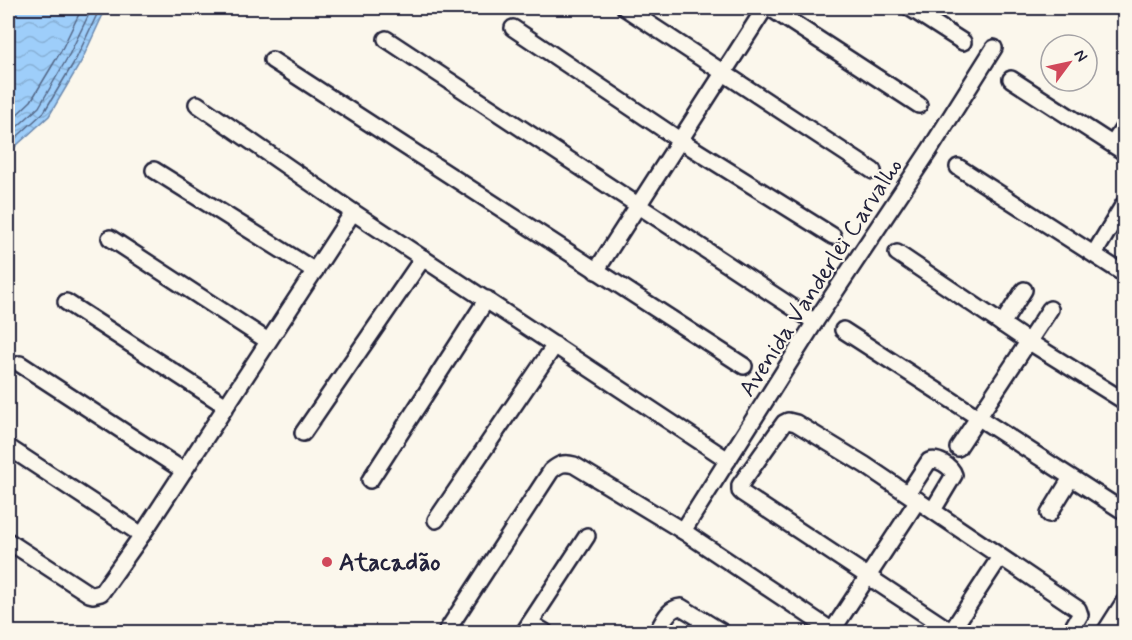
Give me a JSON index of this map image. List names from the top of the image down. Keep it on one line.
{"streets":{"street":["Avenida Vanderlei Carvalho"]},"places":["Atacadão"],"north":"top right"}
